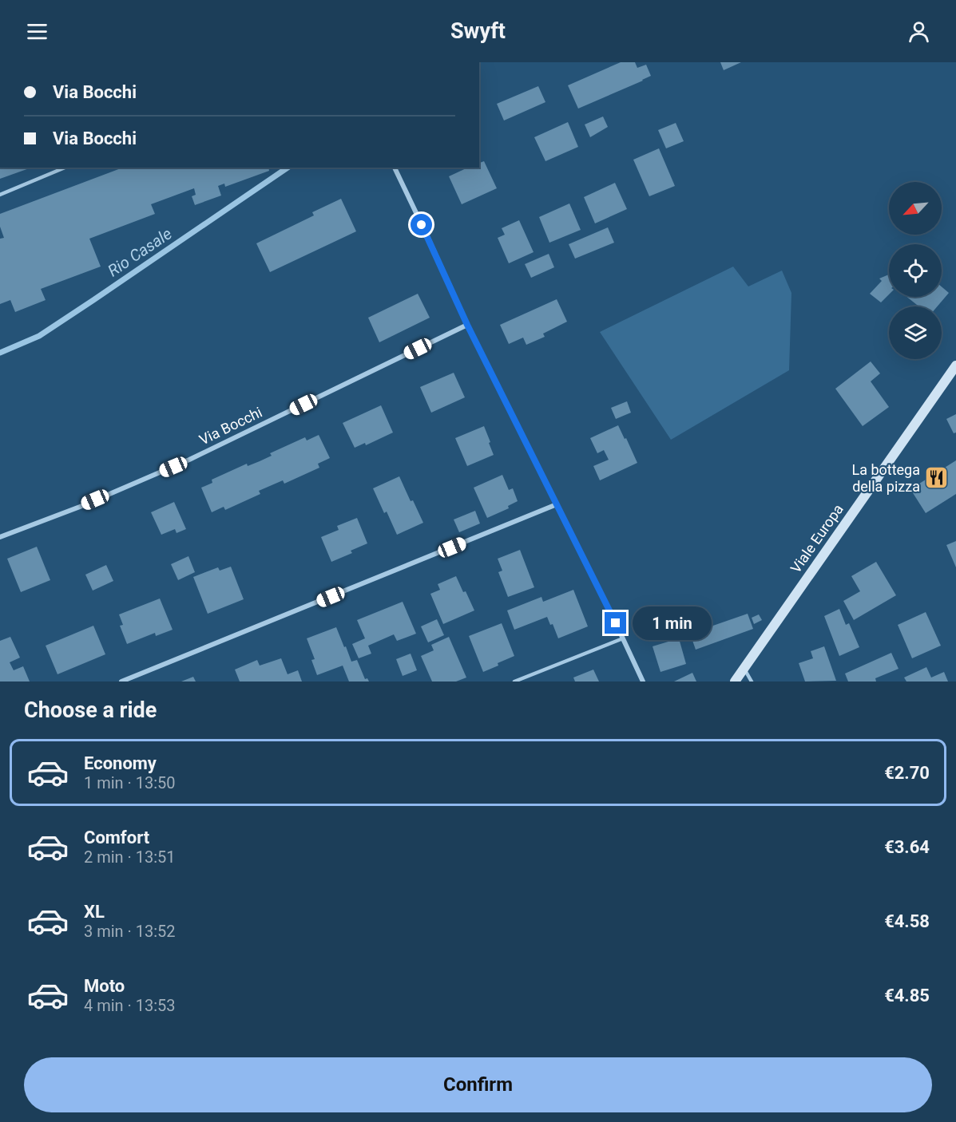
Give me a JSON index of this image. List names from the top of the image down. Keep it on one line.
{"streets":{"main road":["Viale Europa"],"street":["Via Bocchi"]},"water":["Rio Casale"],"places":{"restaurant":["La bottega della pizza"]},"north":"bottom left","page":{"header":"Swyft","banner":["Via Bocchi","Via Bocchi"],"bubble":"1 min","heading":"Choose a ride","list":[{"name":"Economy","note":"1 min · 13:50","value":"€2.70"},{"name":"Comfort","note":"2 min · 13:51","value":"€3.64"},{"name":"XL","note":"3 min · 13:52","value":"€4.58"},{"name":"Moto","note":"4 min · 13:53","value":"€4.85"}],"buttons":"Confirm"}}
